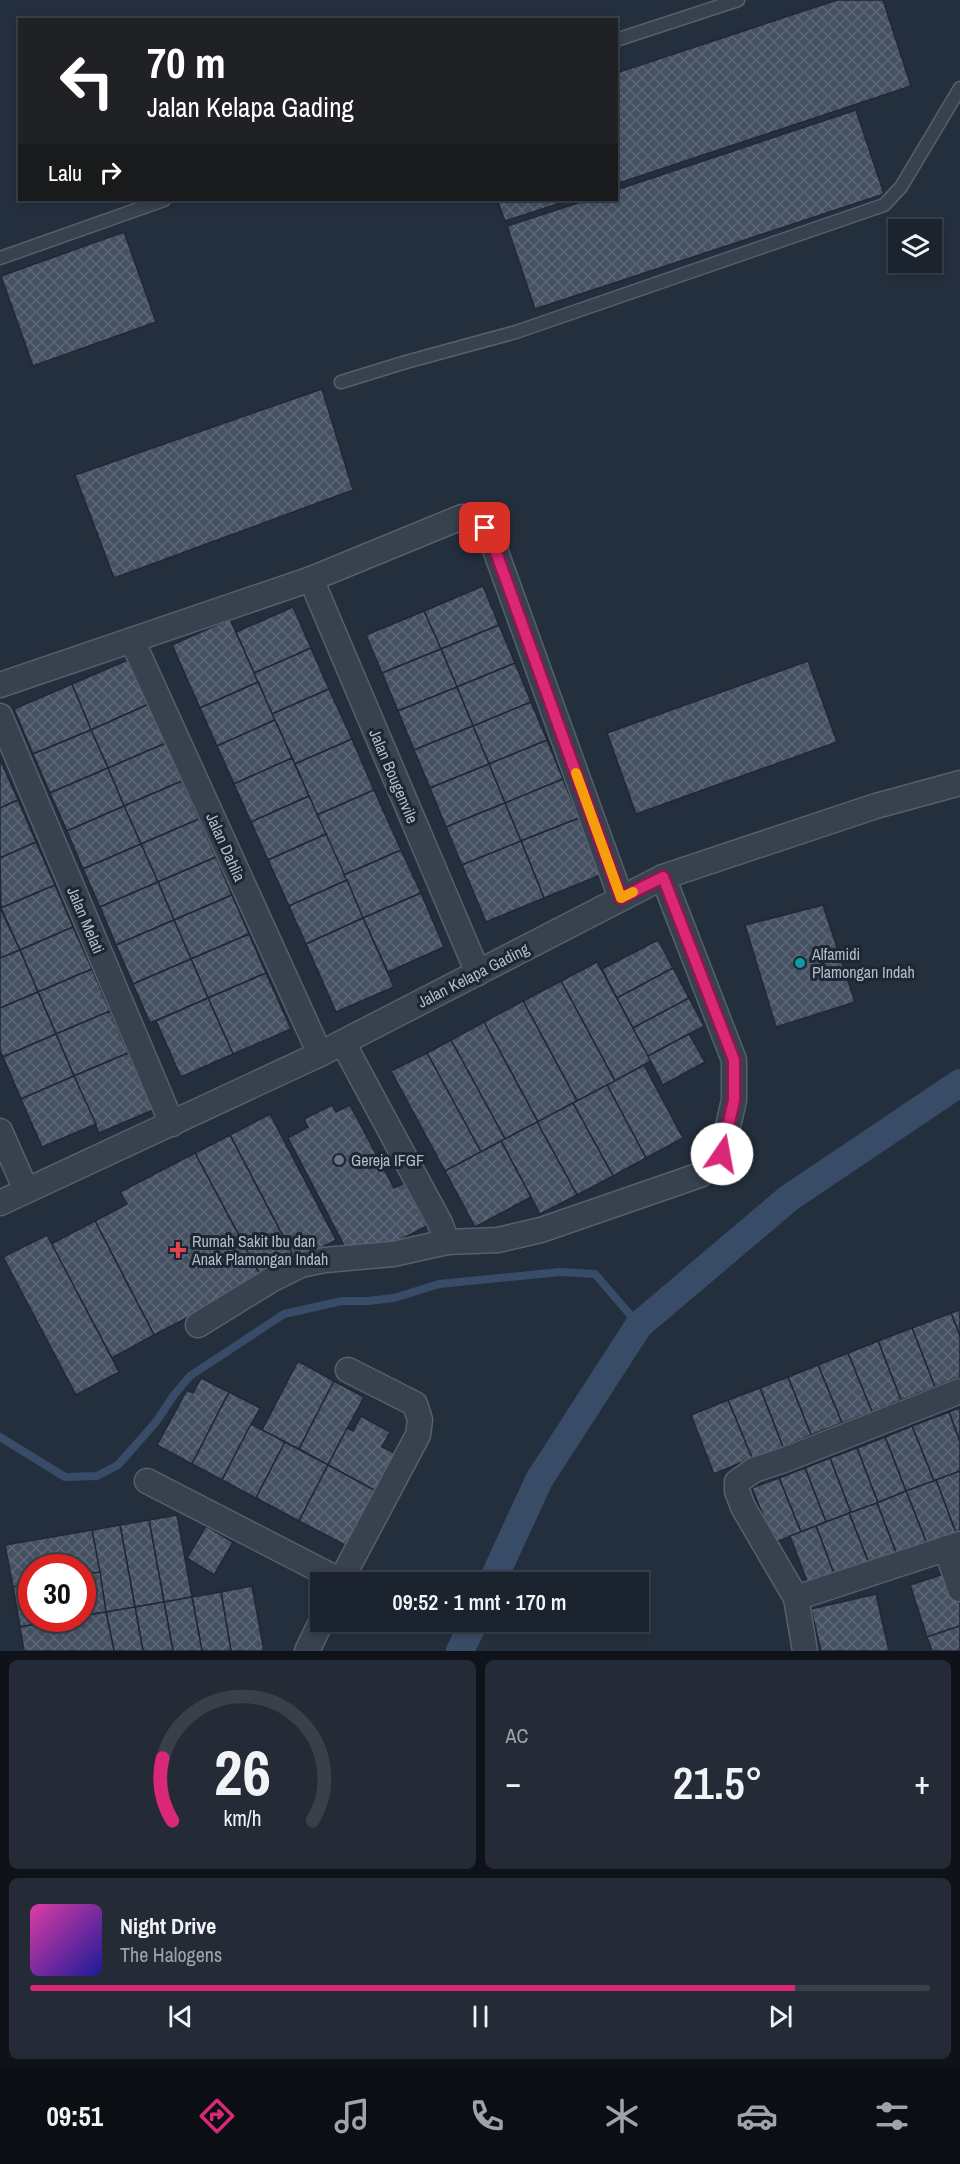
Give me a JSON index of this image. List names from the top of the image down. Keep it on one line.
{"streets":{"street":["Jalan Bougenvile","Jalan Dahlia","Jalan Melati","Jalan Kelapa Gading"]},"crossings":[["Jalan Bougenvile","Jalan Kelapa Gading"],["Jalan Dahlia","Jalan Kelapa Gading"],["Jalan Melati","Jalan Kelapa Gading"]],"places":{"other":["Alfamidi Plamongan Indah","Gereja IFGF"],"health":["Rumah Sakit Ibu dan Anak Plamongan Indah"]},"page":{"turn":["70 m","Jalan Kelapa Gading"],"then":"Lalu","limit":"30","trip":"09:52 · 1 mnt · 170 m","tile":"AC","heat":["−","21.5°","+"],"song":["Night Drive","The Halogens"],"tabs":"09:51","gauge":["26","km/h"]}}
